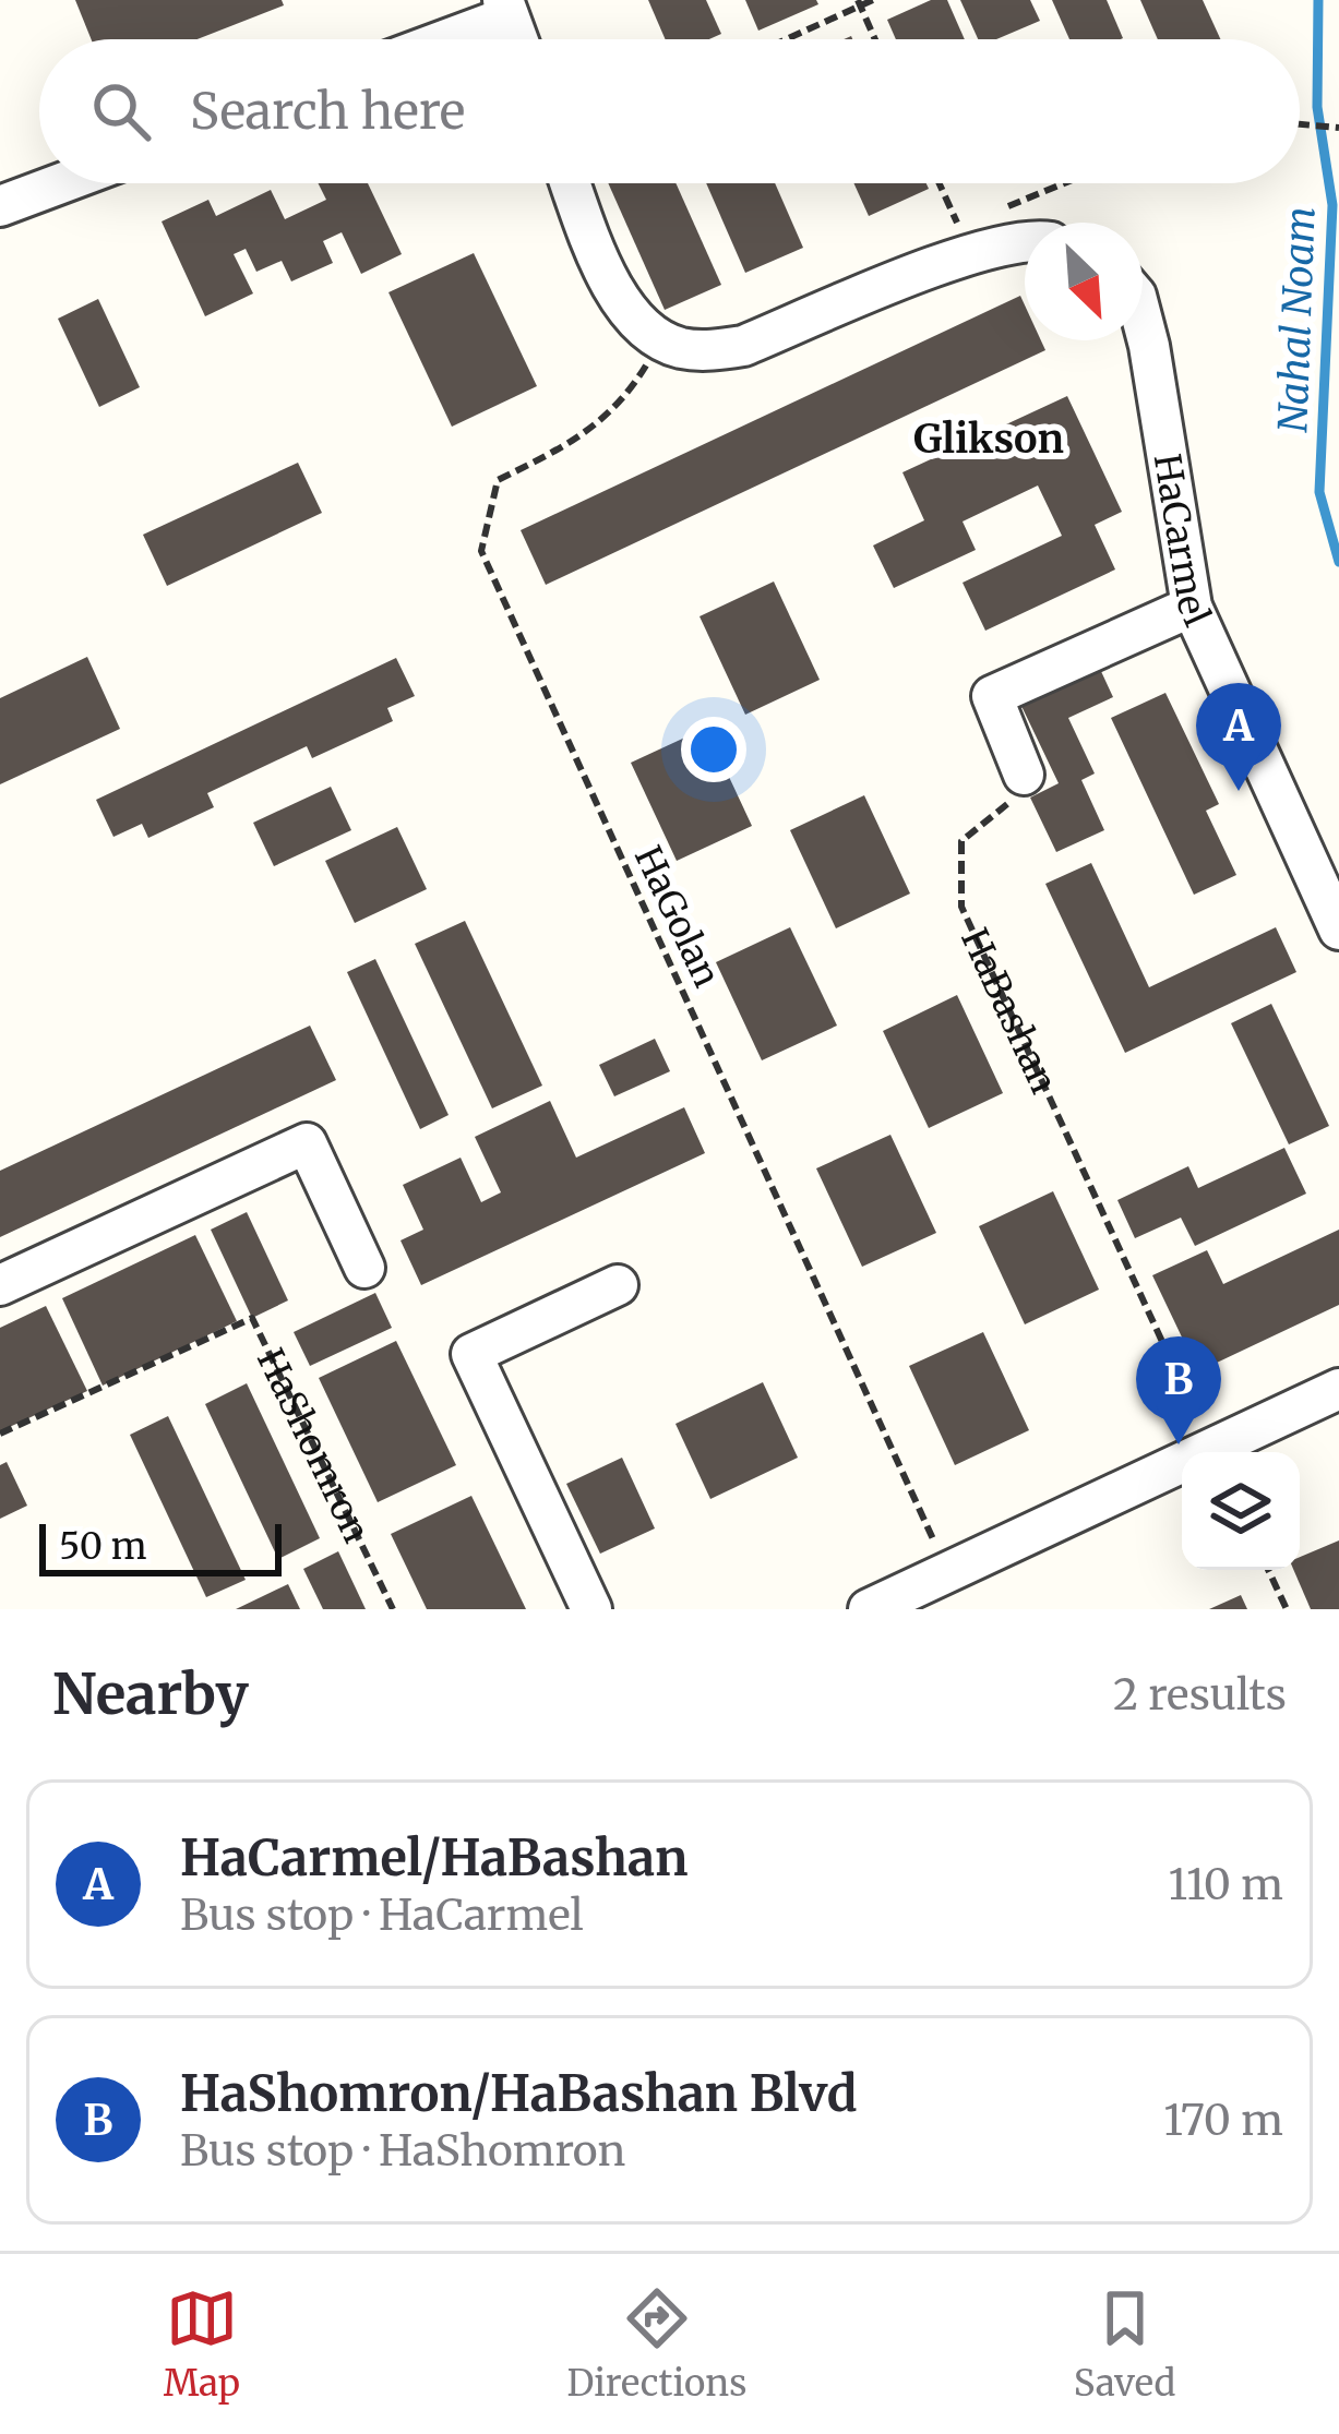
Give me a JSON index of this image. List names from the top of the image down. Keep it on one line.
{"streets":{"street":["HaCarmel"],"path":["HaGolan","HaBashan","HaShomron"]},"districts":["Glikson"],"water":["Nahal Noam"],"scale_bar":"50 m","north":"bottom right","page":{"search":"Search here","pins":["A","B"],"scale":"50 m","heading":["Nearby","2 results"],"list":[{"mark":"A","name":"HaCarmel/HaBashan","note":"Bus stop · HaCarmel","value":"110 m"},{"mark":"B","name":"HaShomron/HaBashan Blvd","note":"Bus stop · HaShomron","value":"170 m"}],"nav":["Map","Directions","Saved"]}}
